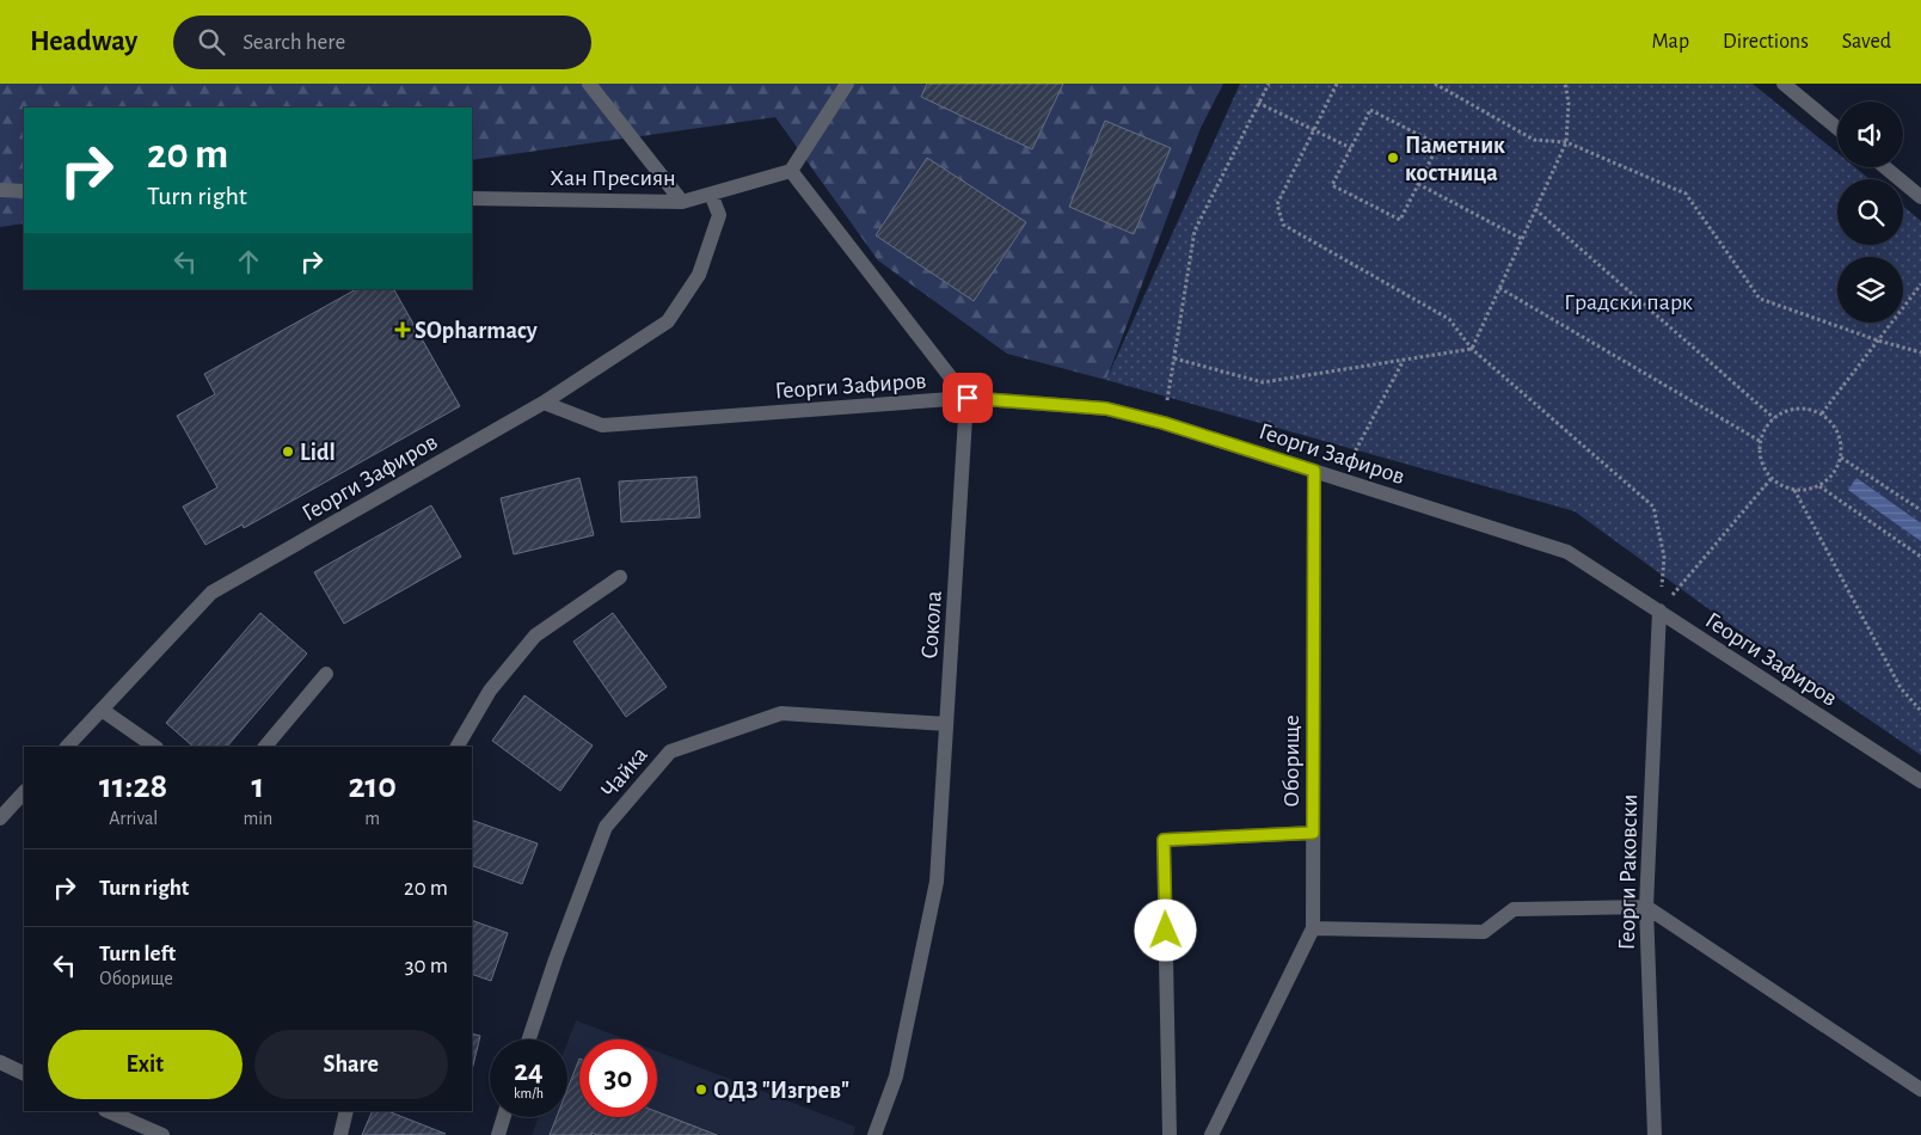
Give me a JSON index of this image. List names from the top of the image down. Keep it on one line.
{"streets":{"street":["Хан Пресиян","Георги Зафиров","Сокола","Оборище","Чайка","Георги Раковски"]},"crossings":[["Георги Зафиров","Сокола"],["Георги Зафиров","Оборище"],["Георги Зафиров","Георги Раковски"],["Сокола","Чайка"]],"parks":["Градски парк"],"places":{"other":["Паметник костница","Lidl","ОДЗ \"Изгрев\""],"health":["SOpharmacy"]},"page":{"header":"Headway","search":"Search here","nav":["Map","Directions","Saved"],"turn":["20 m","Turn right"],"eta":["11:28","Arrival","1","min","210","m"],"list":[{"name":"Turn right","value":"20 m"},{"name":"Turn left","note":"Оборище","value":"30 m"}],"buttons":["Exit","Share"],"speed":"24 km/h","limit":"30"}}
